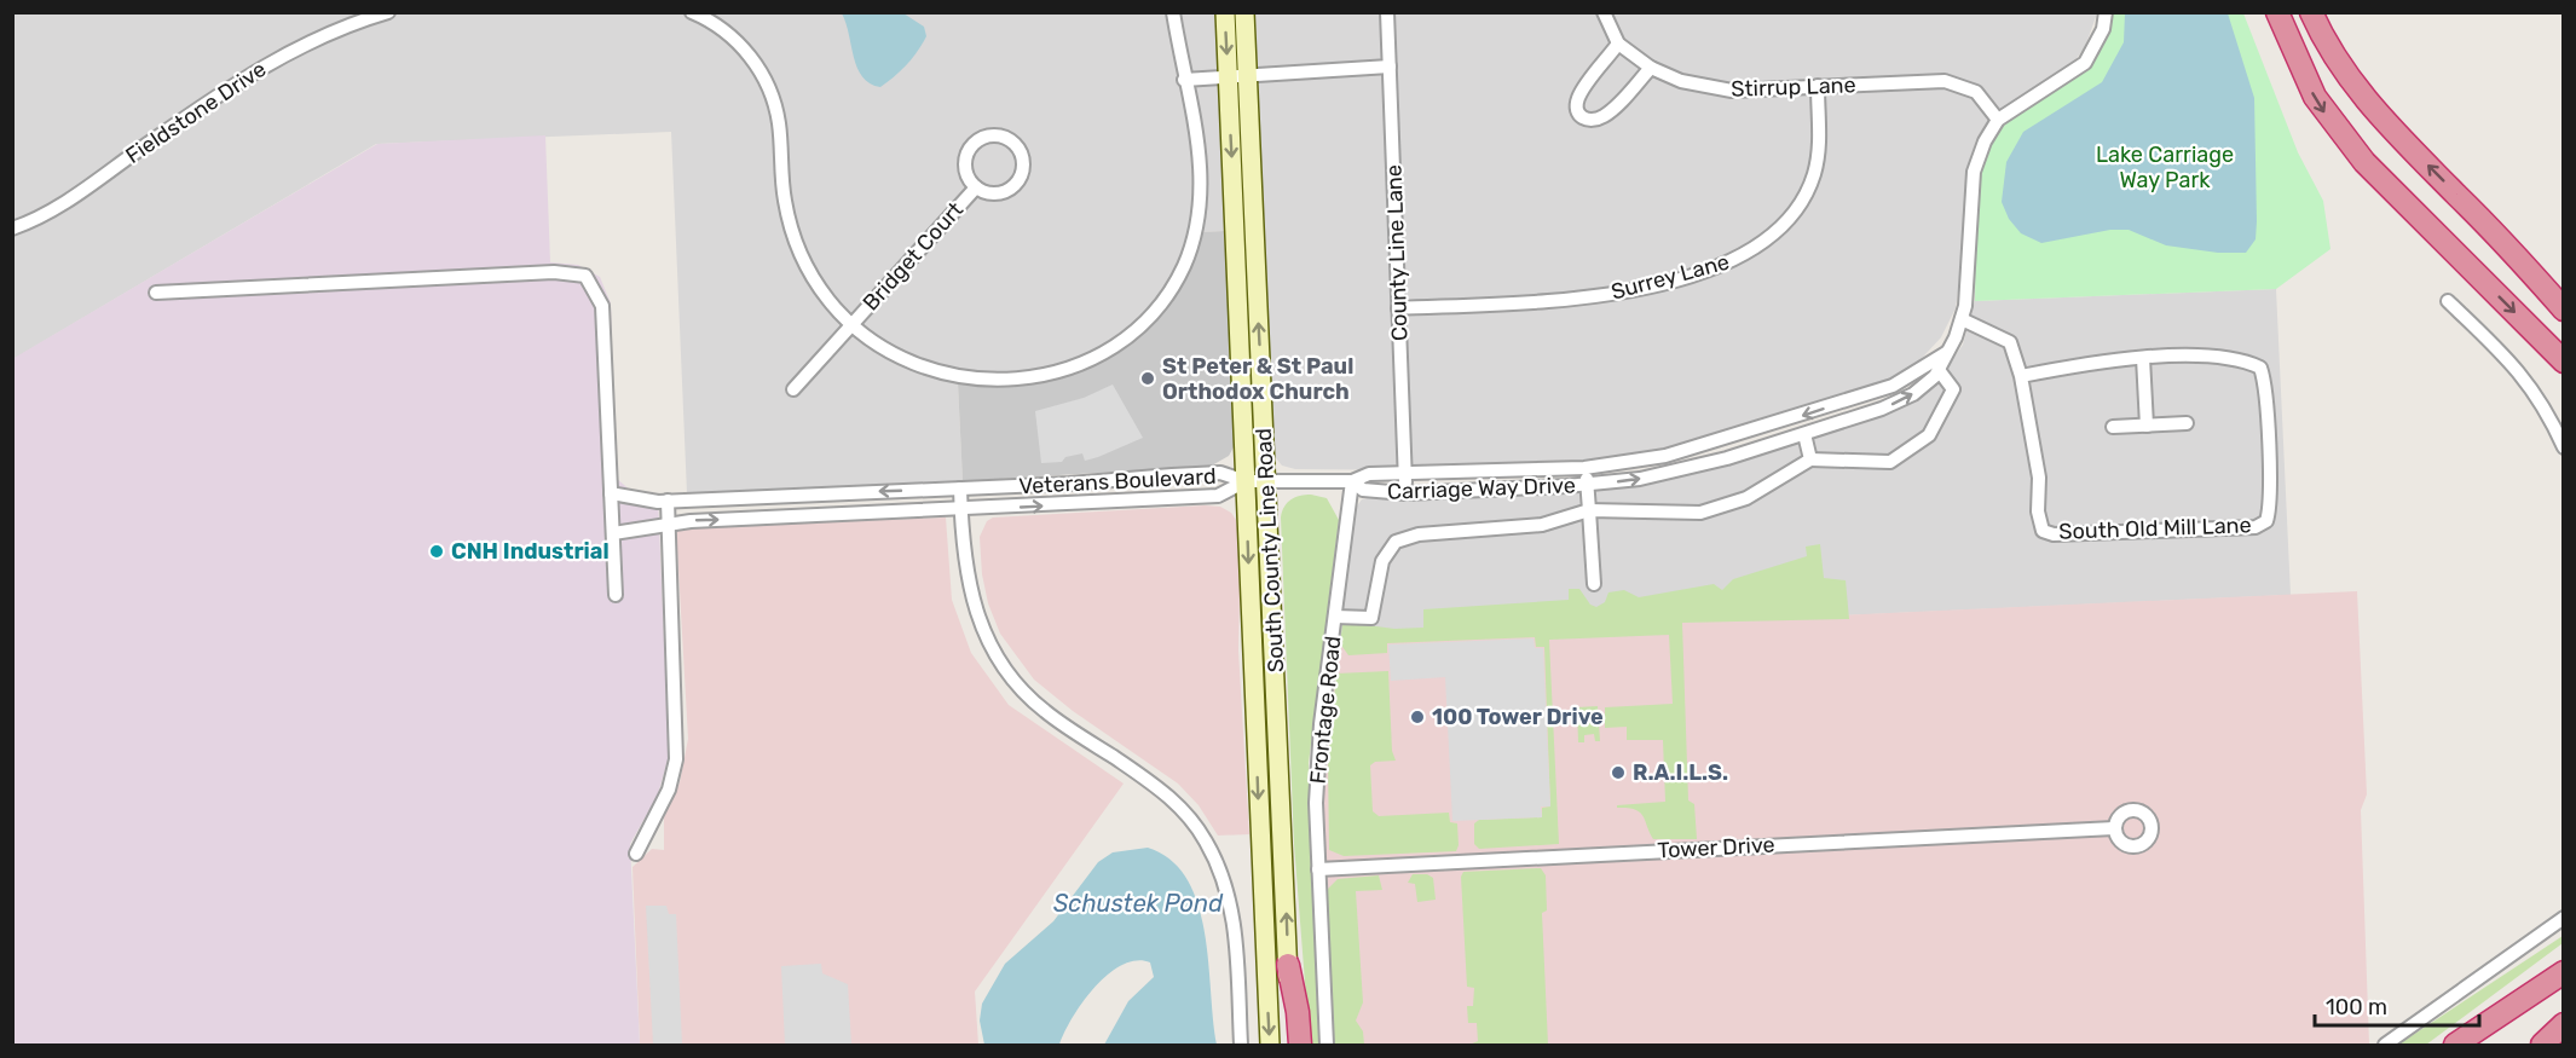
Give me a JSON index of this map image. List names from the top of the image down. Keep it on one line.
{"streets":{"main road":["South County Line Road"],"street":["Stirrup Lane","Fieldstone Drive","County Line Lane","Bridget Court","Surrey Lane","Veterans Boulevard","Carriage Way Drive","South Old Mill Lane","Frontage Road","Tower Drive"]},"crossings":[["Stirrup Lane","Surrey Lane"],["Stirrup Lane","Carriage Way Drive"],["County Line Lane","Surrey Lane"],["County Line Lane","Carriage Way Drive"],["Veterans Boulevard","South County Line Road"],["Carriage Way Drive","Frontage Road"],["Frontage Road","Tower Drive"]],"water":["Schustek Pond"],"parks":["Lake Carriage Way Park"],"places":["St Peter & St Paul Orthodox Church","CNH Industrial","100 Tower Drive","R.A.I.L.S."],"scale_bar":"100 m"}
